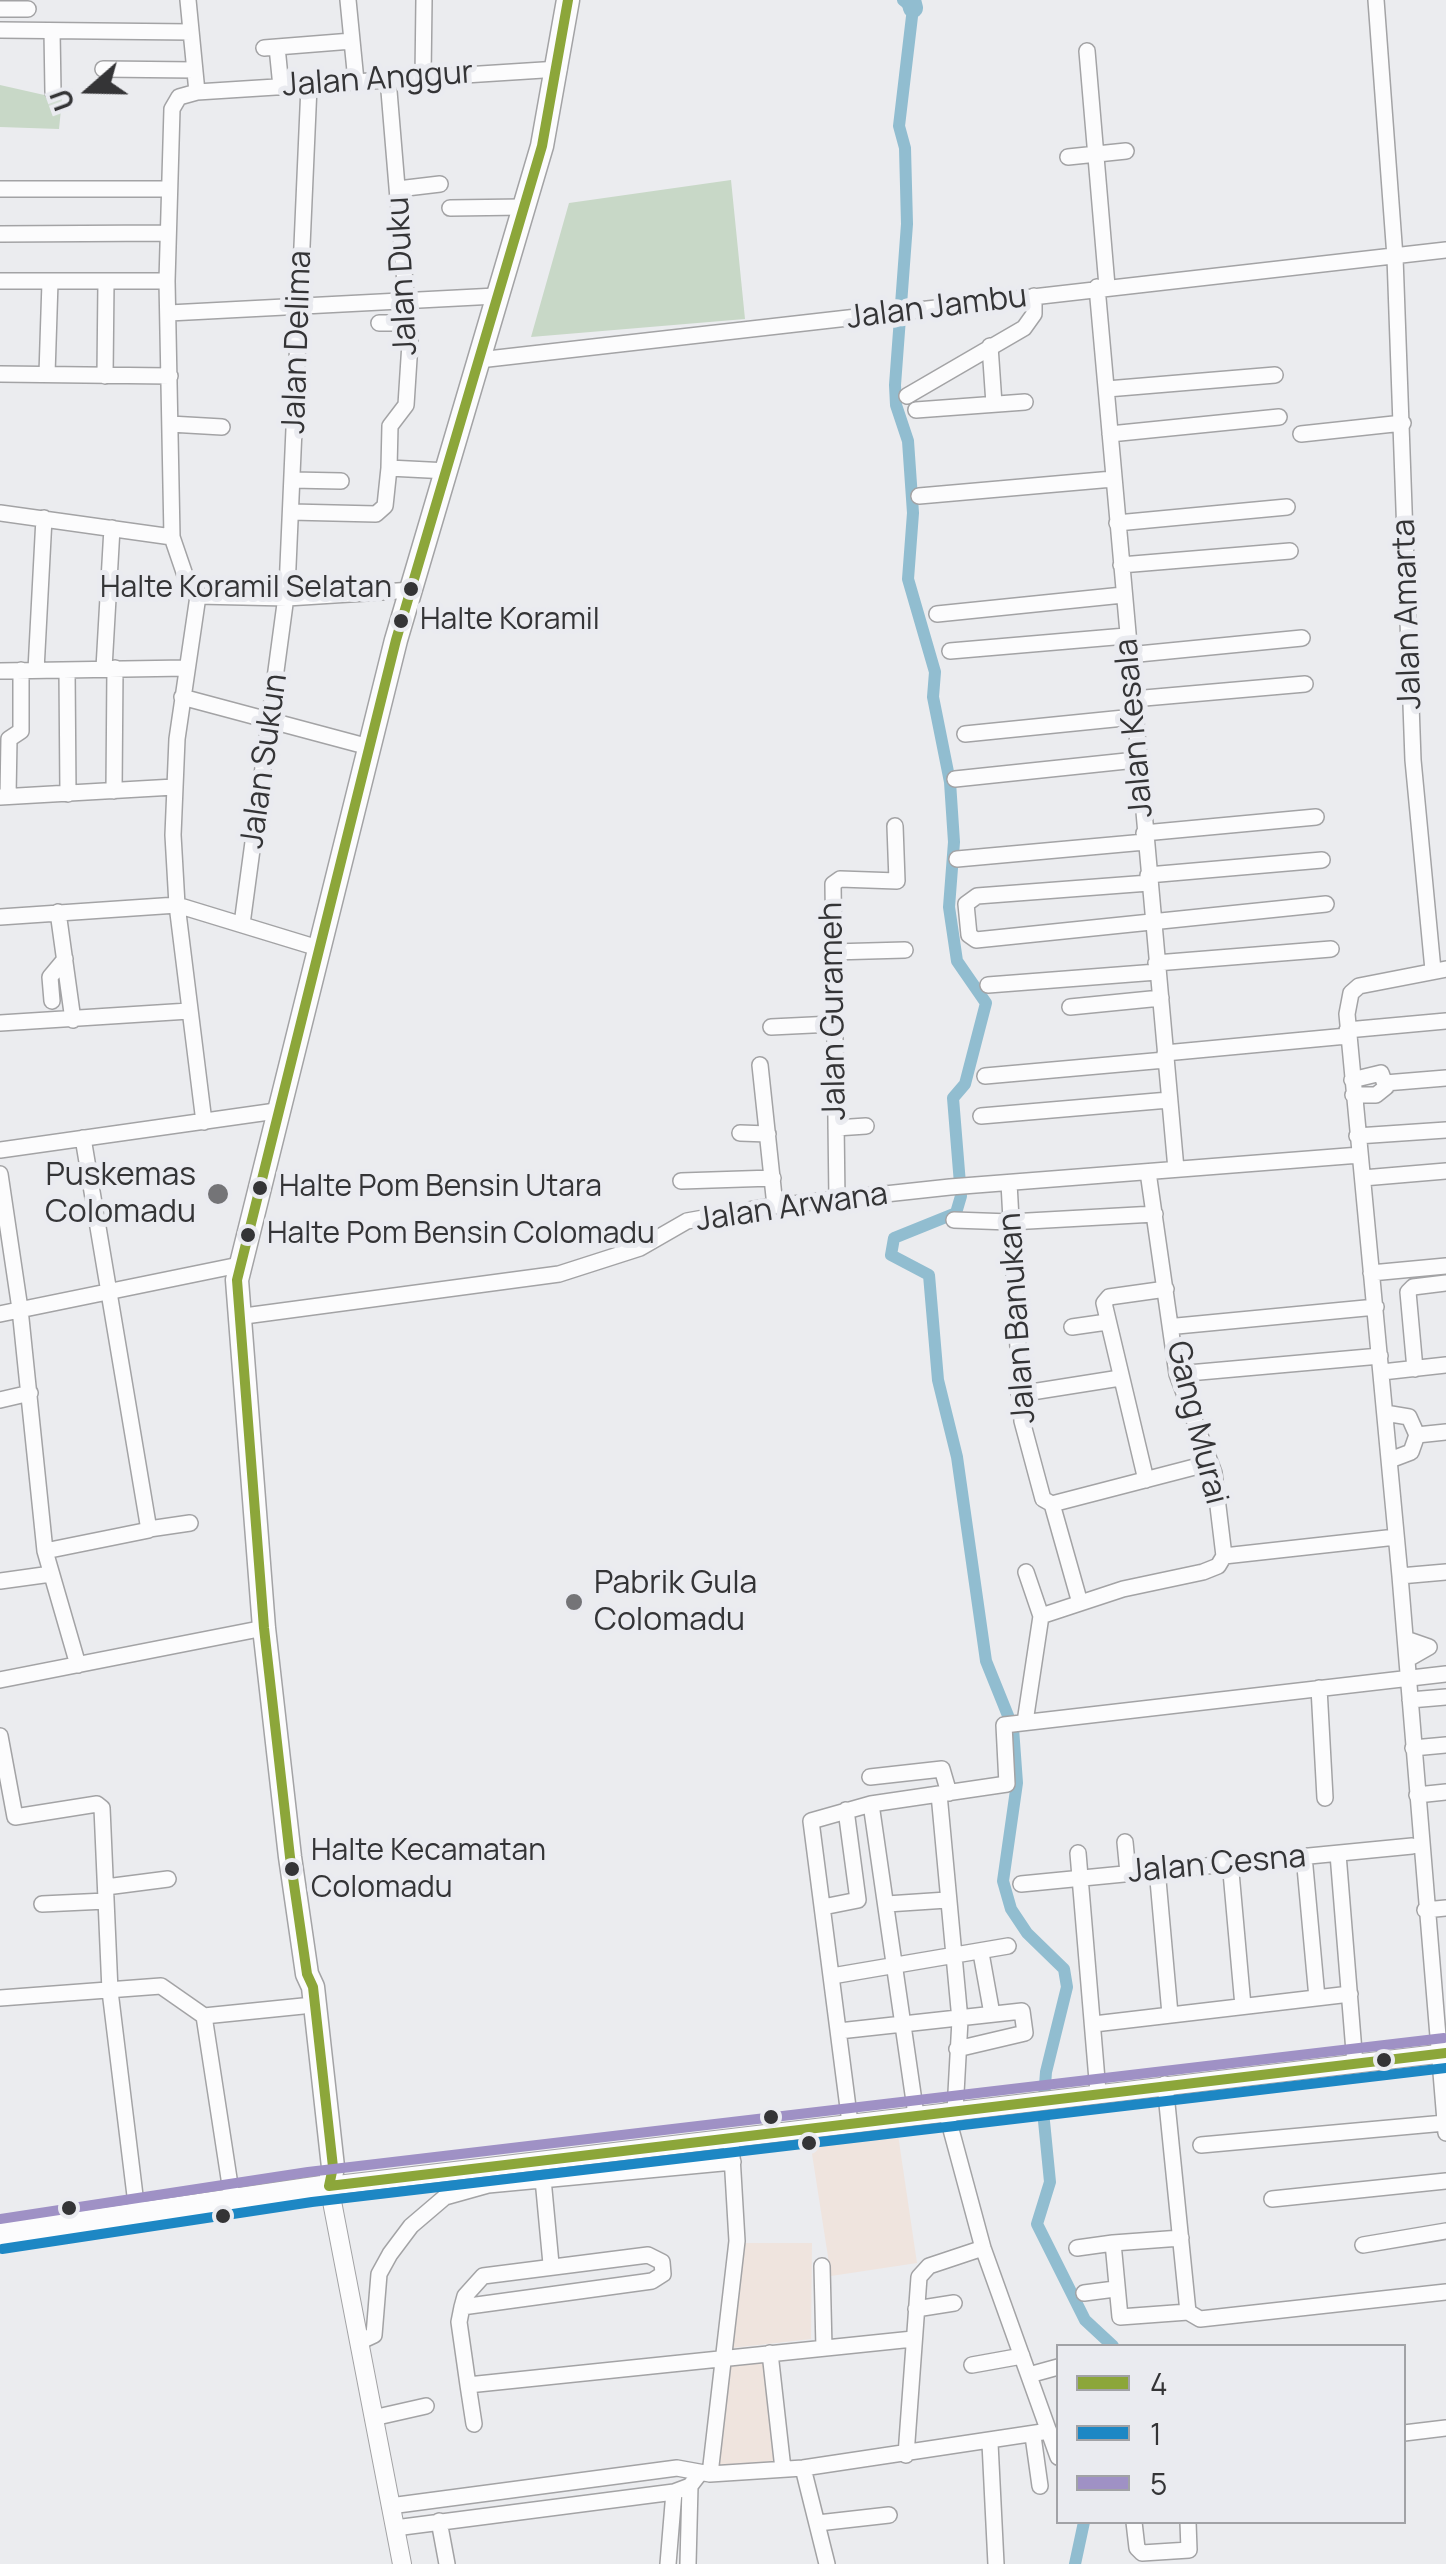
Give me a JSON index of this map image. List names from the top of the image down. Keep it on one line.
{"streets":{"street":["Jalan Anggur","Jalan Duku","Jalan Jambu","Jalan Delima","Jalan Amarta","Jalan Kesala","Jalan Sukun","Jalan Gurameh","Jalan Arwana","Jalan Banukan","Gang Murai","Jalan Cesna"]},"crossings":[["Jalan Anggur","Jalan Duku"],["Jalan Anggur","Jalan Delima"],["Jalan Duku","Jalan Delima"],["Jalan Jambu","Jalan Amarta"],["Jalan Jambu","Jalan Kesala"],["Jalan Delima","Jalan Sukun"],["Jalan Kesala","Jalan Arwana"],["Jalan Gurameh","Jalan Arwana"],["Jalan Arwana","Jalan Banukan"],["Jalan Arwana","Gang Murai"]],"places":["Halte Koramil Selatan","Halte Koramil","Halte Pom Bensin Utara","Puskemas Colomadu","Halte Pom Bensin Colomadu","Pabrik Gula Colomadu","Halte Kecamatan Colomadu"],"lines":["transit line 4","transit line 5","transit line 1"],"legend":["4","1","5"],"north":"left"}
